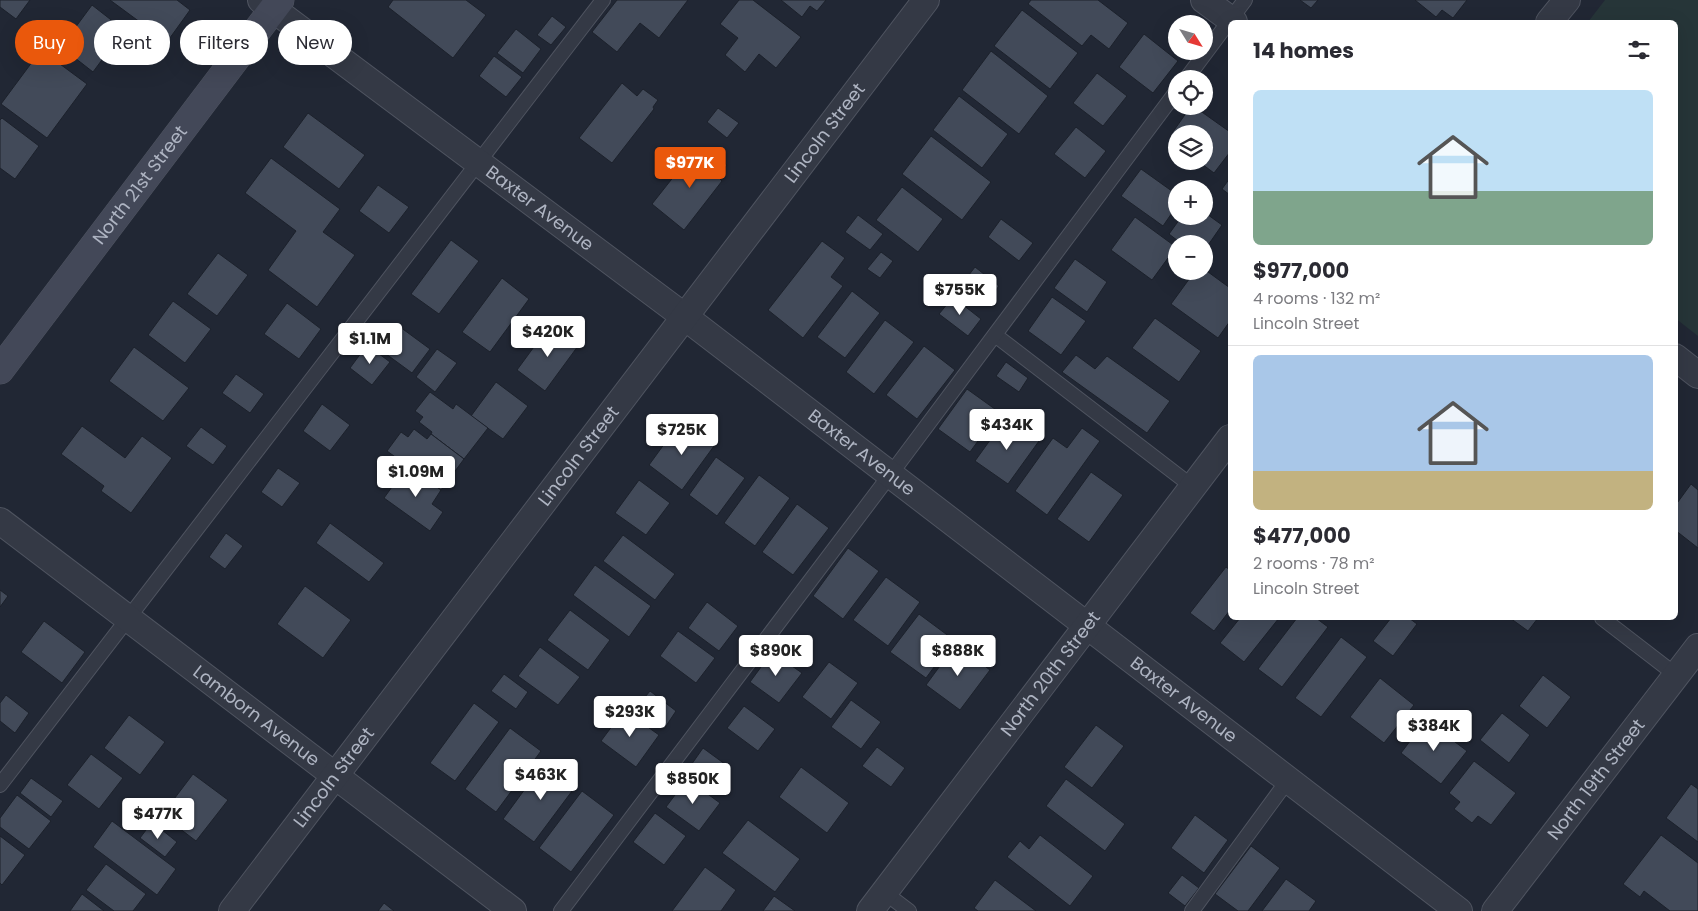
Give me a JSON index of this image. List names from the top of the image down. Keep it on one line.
{"streets":{"street":["Lincoln Street","North 21st Street","Baxter Avenue","North 20th Street","Lamborn Avenue","North 19th Street"]},"crossings":[["Lincoln Street","Baxter Avenue"],["Lincoln Street","Lamborn Avenue"],["North 21st Street","Baxter Avenue"],["Baxter Avenue","North 20th Street"]],"north":"bottom right","page":{"map_buttons":["+","−"],"chip":["Buy","Rent","Filters","New"],"heading":"14 homes","list":[{"name":"$977,000","note":"4 rooms · 132 m² · Lincoln Street"},{"name":"$477,000","note":"2 rooms · 78 m² · Lincoln Street"}],"price":["$977K","$755K","$420K","$1.1M","$434K","$725K","$1.09M","$890K","$888K","$293K","$384K","$463K","$850K","$477K"]}}
